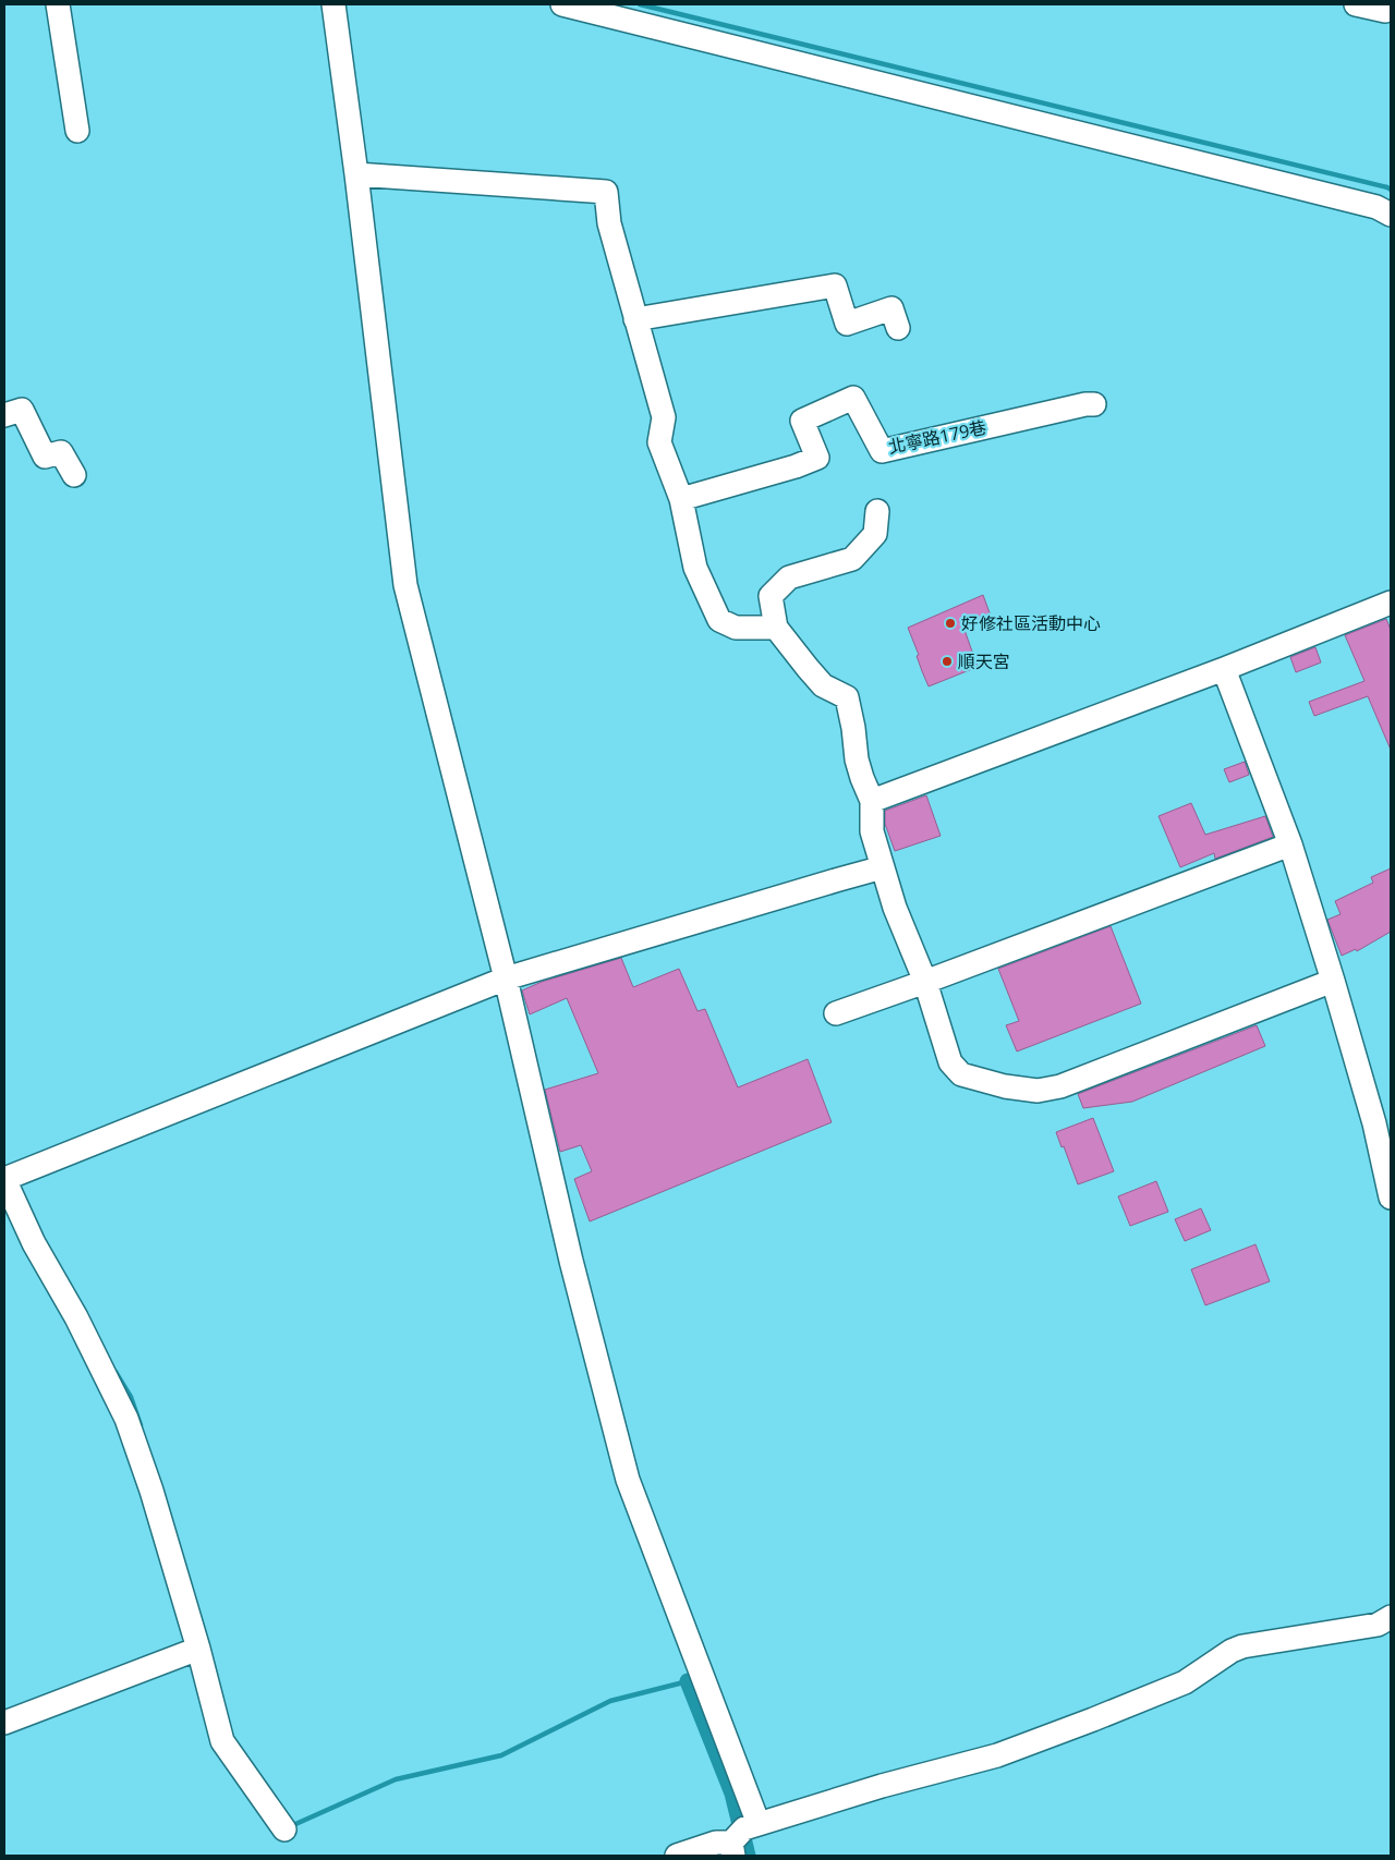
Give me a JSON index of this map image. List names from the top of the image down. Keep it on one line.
{"streets":{"street":["北寧路179巷"]},"places":["好修社區活動中心","順天宮"]}
